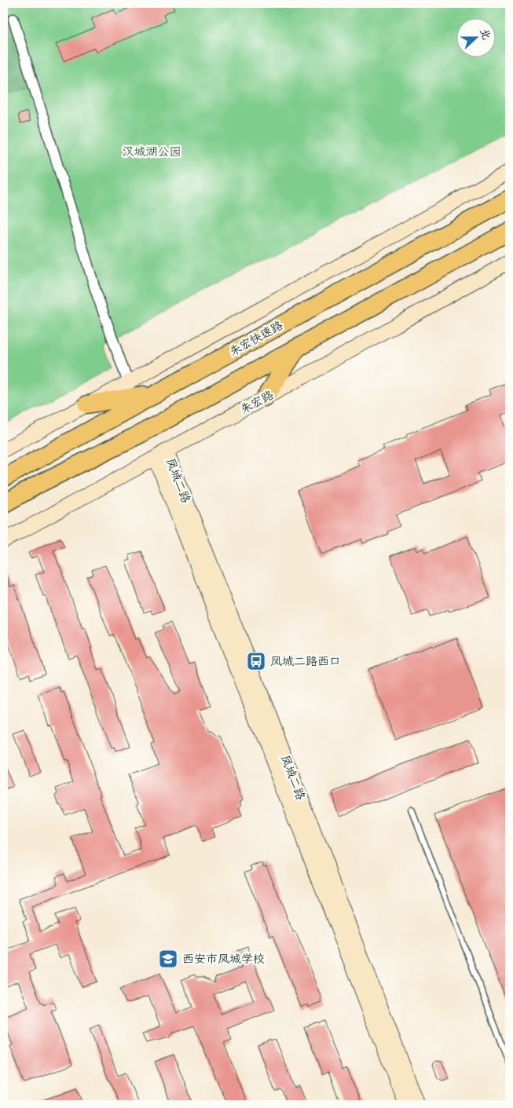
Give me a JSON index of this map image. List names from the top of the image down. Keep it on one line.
{"streets":{"highway":["朱宏快速路"],"main road":["朱宏路","凤城二路"]},"crossings":[["朱宏路","凤城二路"]],"parks":["汉城湖公园"],"places":{"bus stop":["凤城二路西口"],"school or university":["西安市凤城学校"]},"north":"right"}
